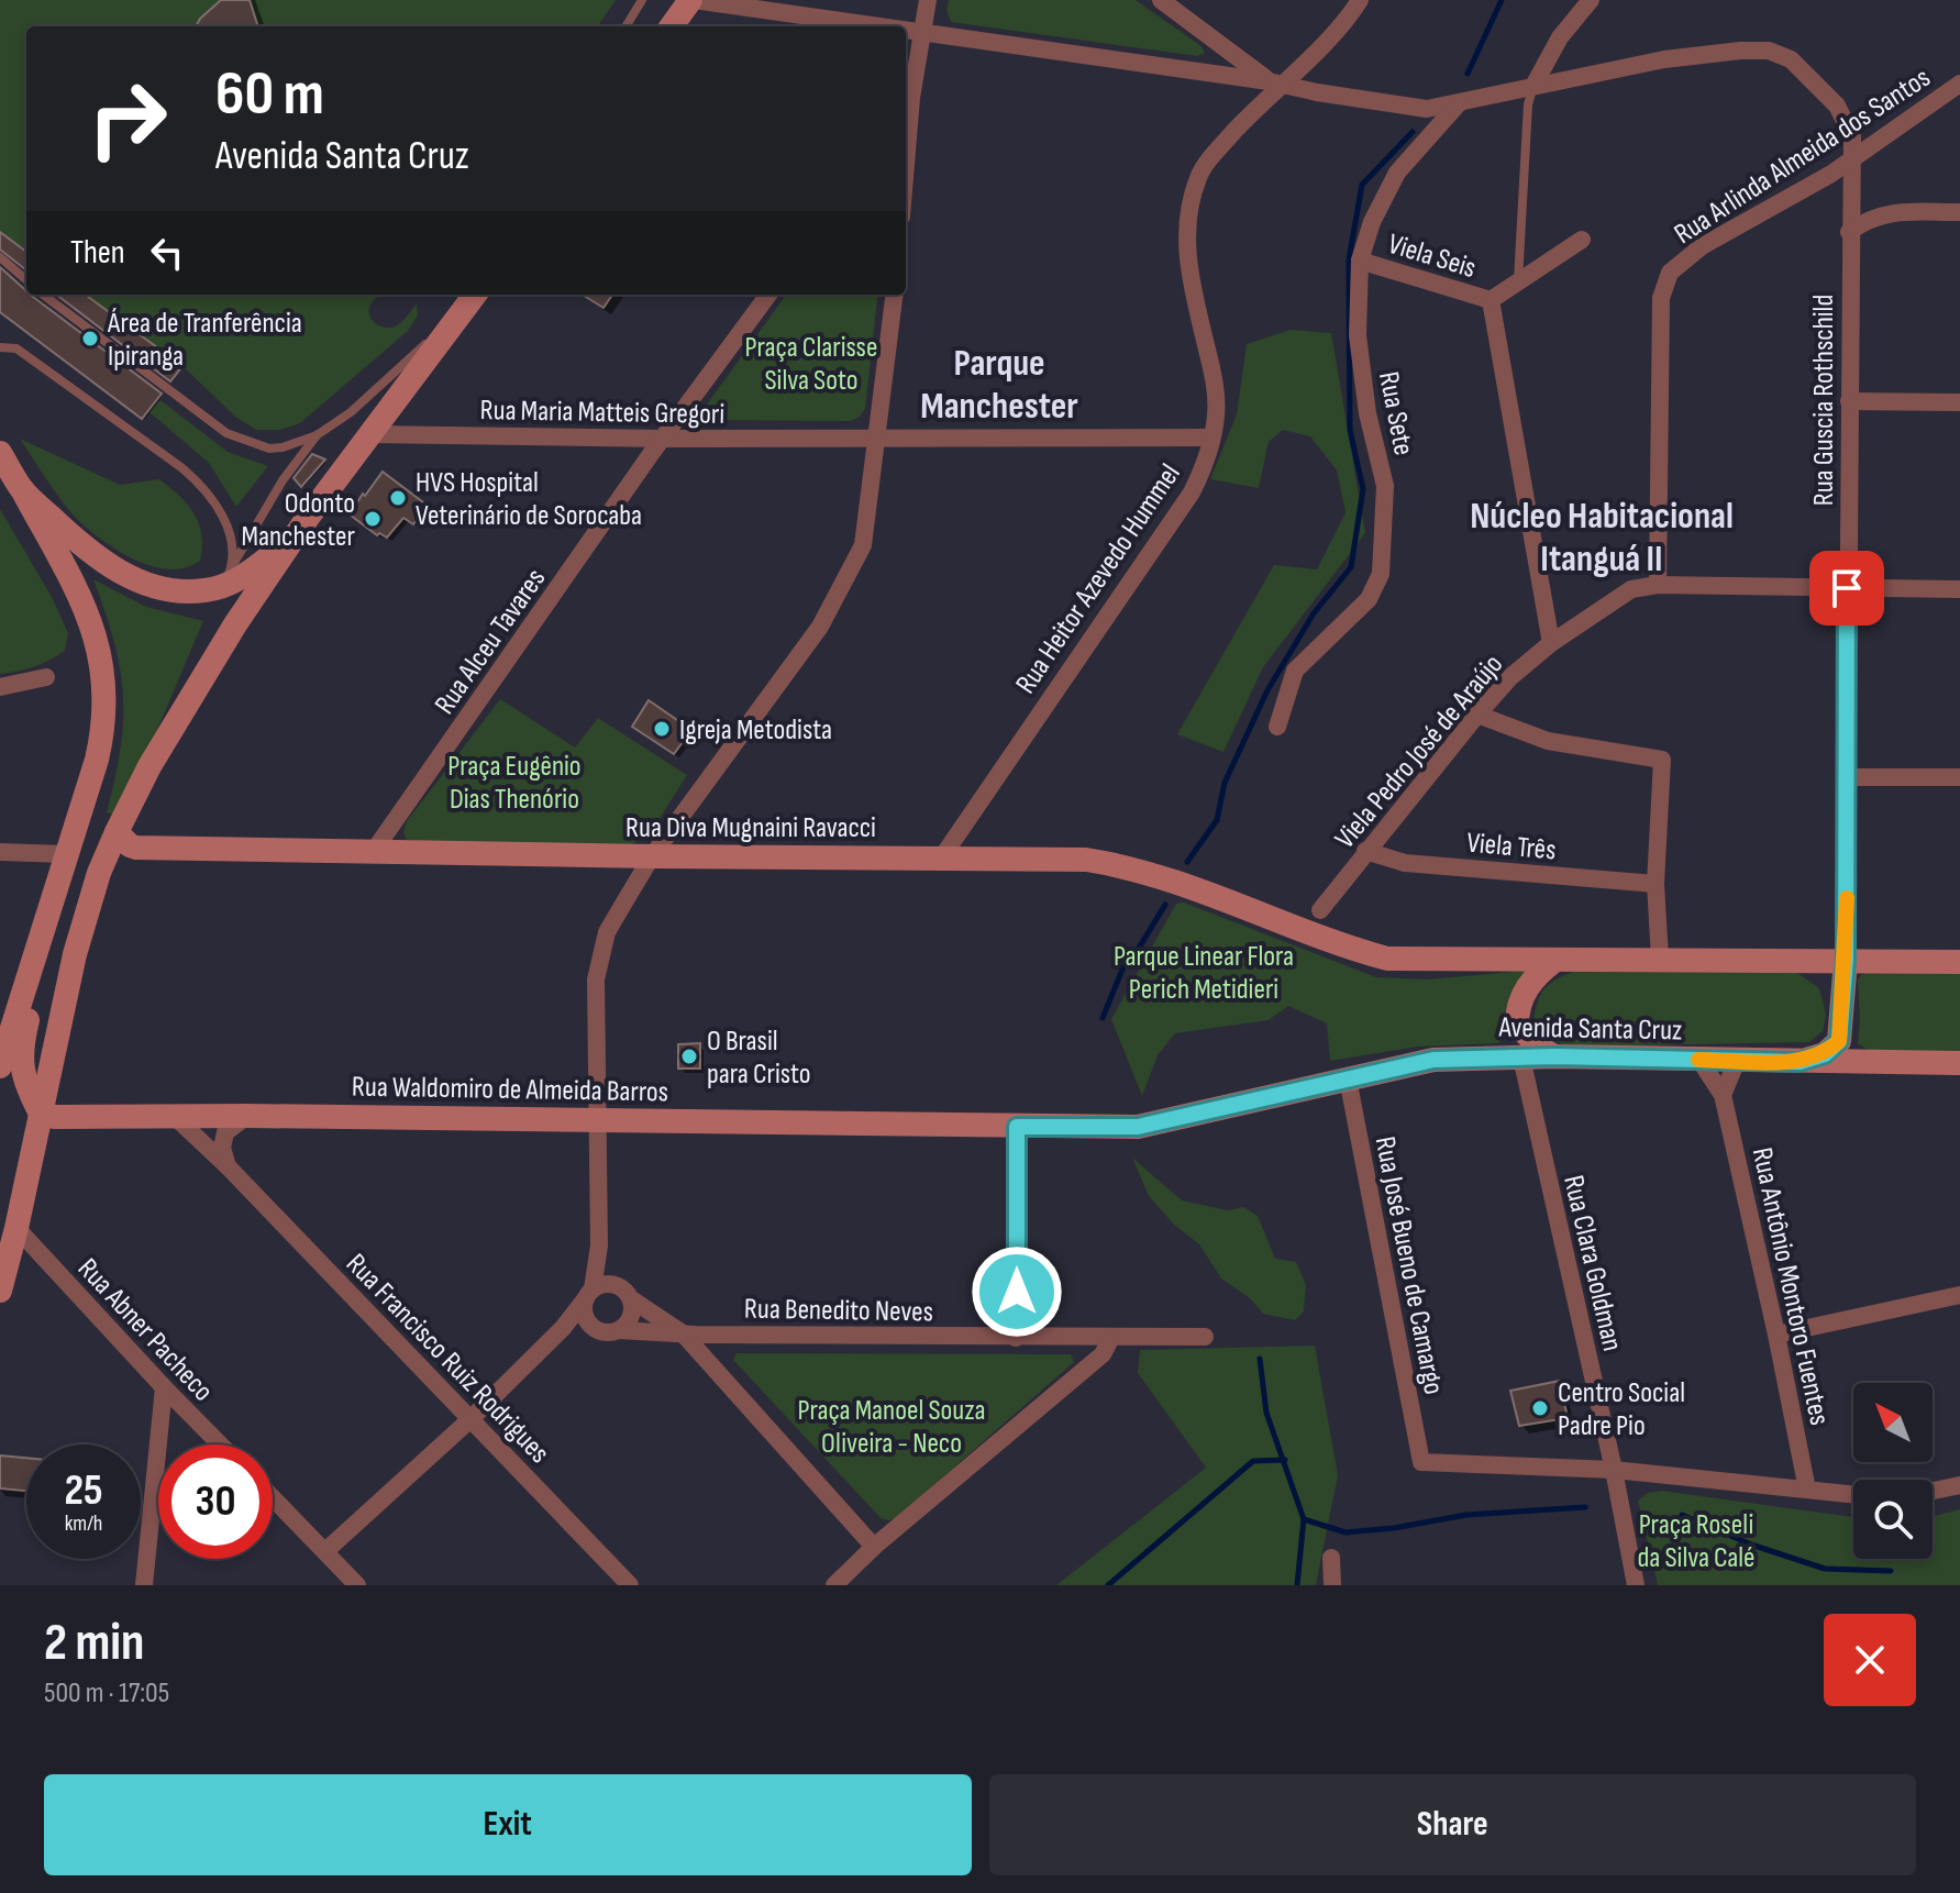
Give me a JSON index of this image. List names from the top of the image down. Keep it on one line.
{"streets":{"main road":["Rua Diva Mugnaini Ravacci","Avenida Santa Cruz","Rua Waldomiro de Almeida Barros"],"street":["Rua Arlinda Almeida dos Santos","Viela Seis","Rua Guscia Rothschild","Rua Maria Matteis Gregori","Rua Sete","Rua Heitor Azevedo Hummel","Rua Alceu Tavares","Viela Pedro José de Araújo","Viela Três","Rua Clara Goldman","Rua José Bueno de Camargo","Rua Antônio Montoro Fuentes","Rua Benedito Neves","Rua Abner Pacheco","Rua Francisco Ruiz Rodrigues"]},"crossings":[["Rua Arlinda Almeida dos Santos","Rua Guscia Rothschild"],["Rua Arlinda Almeida dos Santos","Viela Pedro José de Araújo"],["Viela Seis","Rua Sete"],["Rua Guscia Rothschild","Rua Sete"],["Rua Guscia Rothschild","Rua Heitor Azevedo Hummel"],["Rua Guscia Rothschild","Viela Pedro José de Araújo"],["Rua Maria Matteis Gregori","Rua Heitor Azevedo Hummel"],["Rua Maria Matteis Gregori","Rua Alceu Tavares"],["Rua Heitor Azevedo Hummel","Rua Diva Mugnaini Ravacci"],["Rua Alceu Tavares","Rua Diva Mugnaini Ravacci"],["Viela Pedro José de Araújo","Viela Três"],["Avenida Santa Cruz","Rua Waldomiro de Almeida Barros"],["Avenida Santa Cruz","Rua Clara Goldman"],["Avenida Santa Cruz","Rua José Bueno de Camargo"],["Avenida Santa Cruz","Rua Antônio Montoro Fuentes"],["Rua Waldomiro de Almeida Barros","Rua Francisco Ruiz Rodrigues"],["Rua Clara Goldman","Rua José Bueno de Camargo"]],"districts":["Parque Manchester","Núcleo Habitacional Itanguá II"],"parks":["Praça Clarisse Silva Soto","Praça Eugênio Dias Thenório","Parque Linear Flora Perich Metidieri","Praça Manoel Souza Oliveira - Neco","Praça Roseli da Silva Calé"],"places":["Área de Tranferência Ipiranga","HVS Hospital Veterinário de Sorocaba","Odonto Manchester","Igreja Metodista","O Brasil para Cristo","Centro Social Padre Pio"],"north":"top left","page":{"turn":["60 m","Avenida Santa Cruz"],"then":"Then","speed":"25 km/h","limit":"30","heading":["2 min","500 m · 17:05"],"buttons":["Exit","Share"]}}
